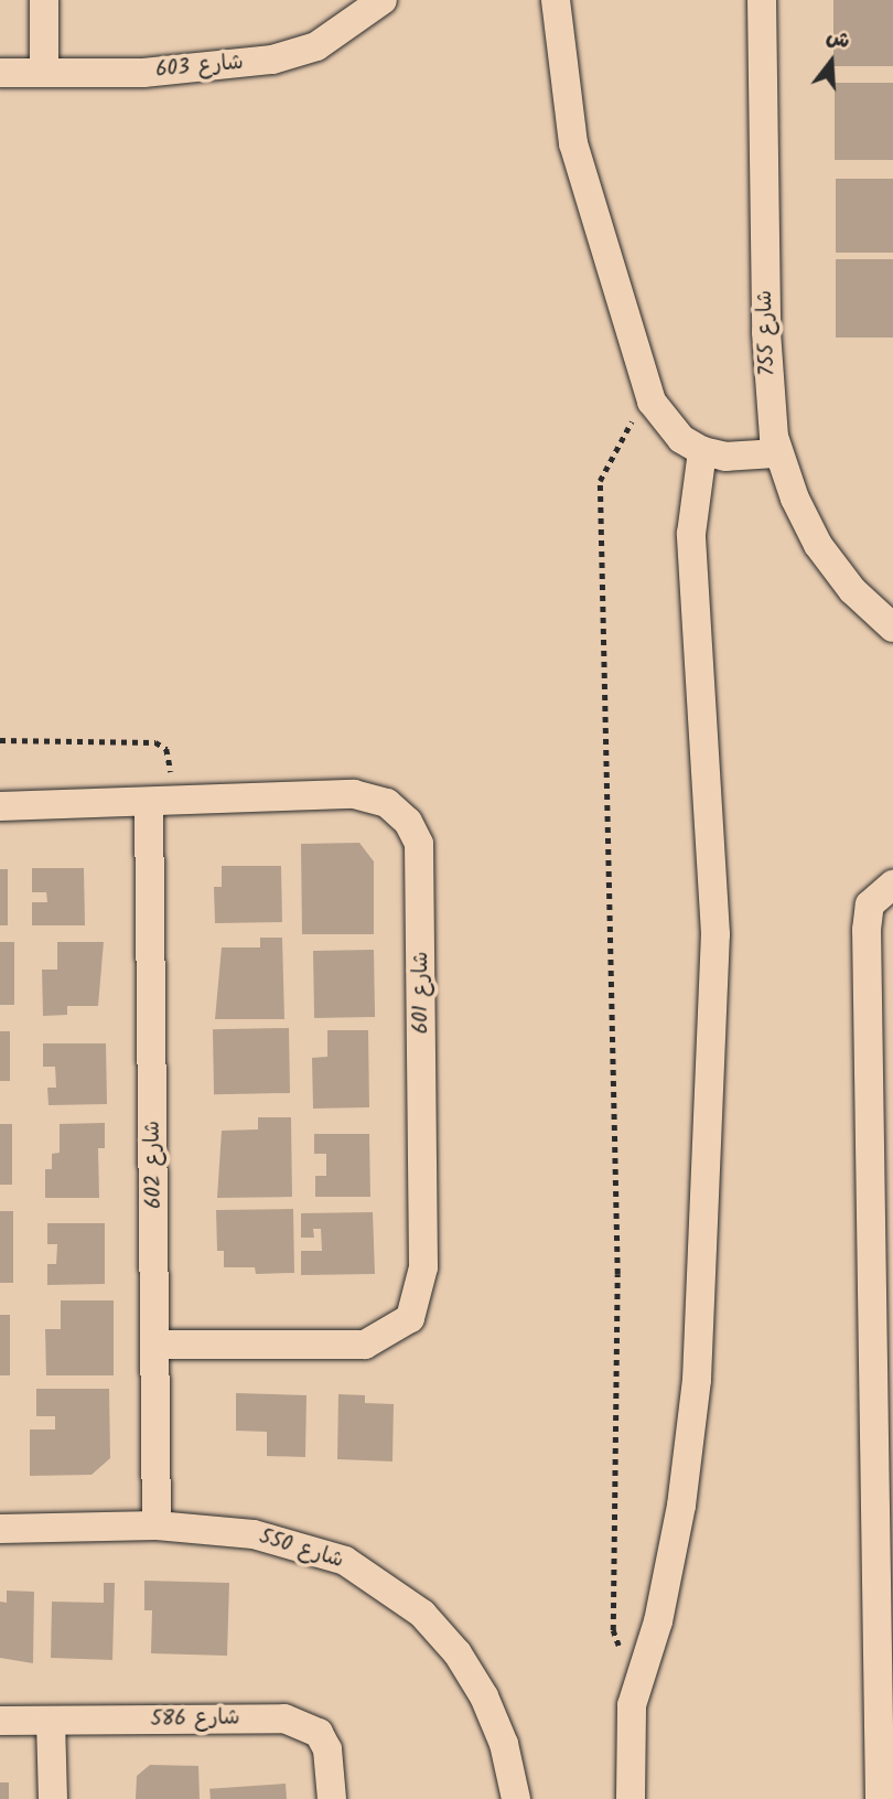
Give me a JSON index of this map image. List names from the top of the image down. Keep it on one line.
{"streets":{"street":["شارع 603","شارع 755","شارع 601","شارع 602","شارع 550","شارع 586"]},"crossings":[["شارع 601","شارع 602"],["شارع 602","شارع 550"]],"north":"top"}
